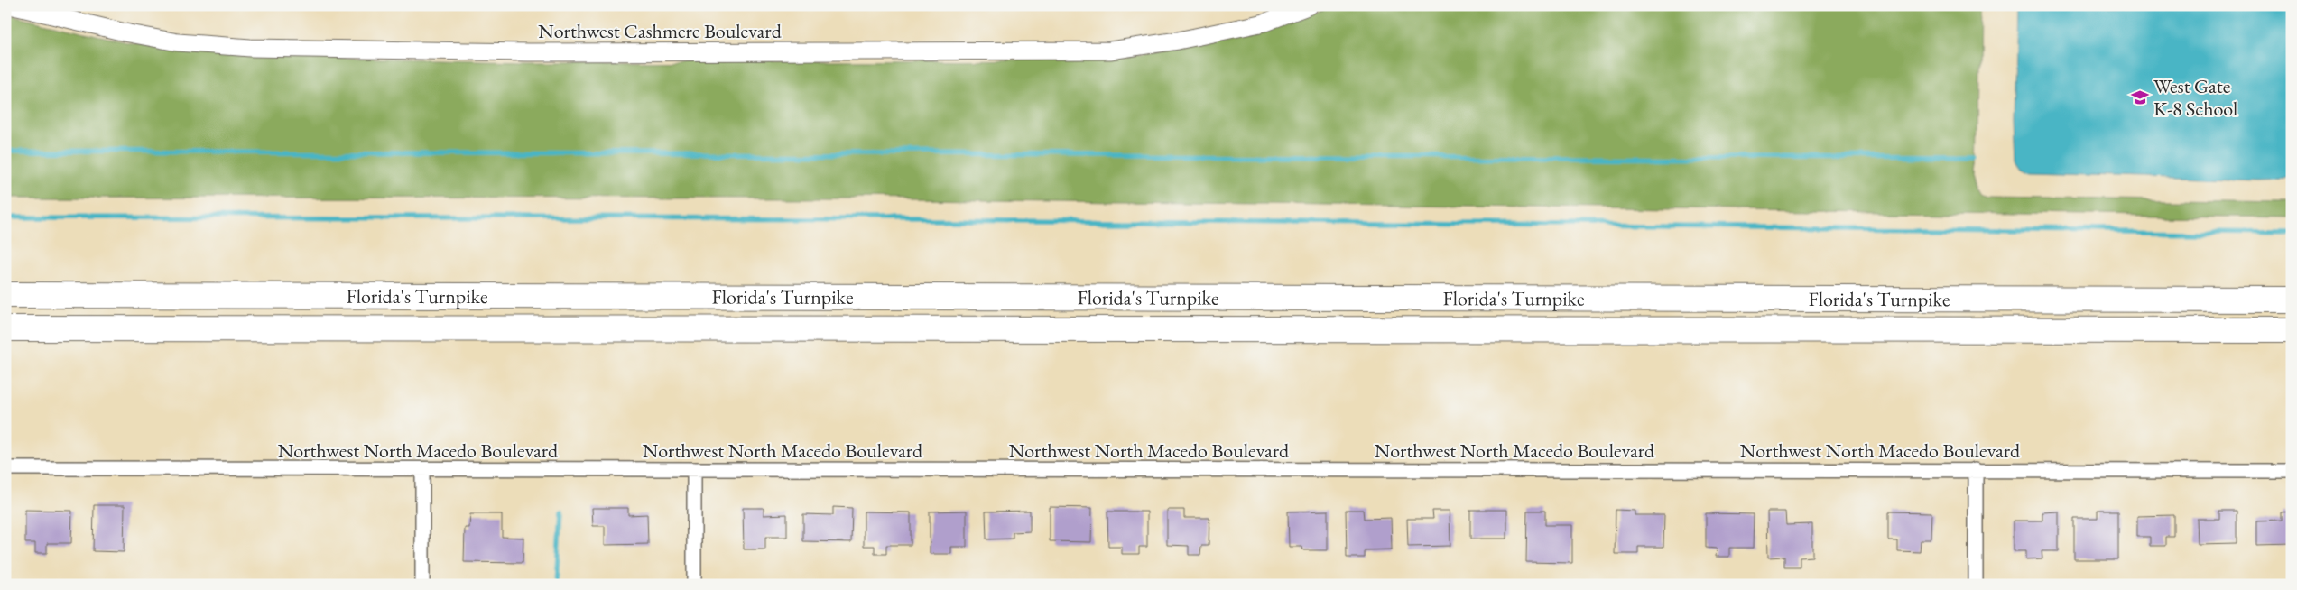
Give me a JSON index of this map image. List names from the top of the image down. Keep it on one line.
{"streets":{"highway":["Florida's Turnpike"],"street":["Northwest Cashmere Boulevard","Northwest North Macedo Boulevard"]},"places":{"school or university":["West Gate K-8 School"]}}
